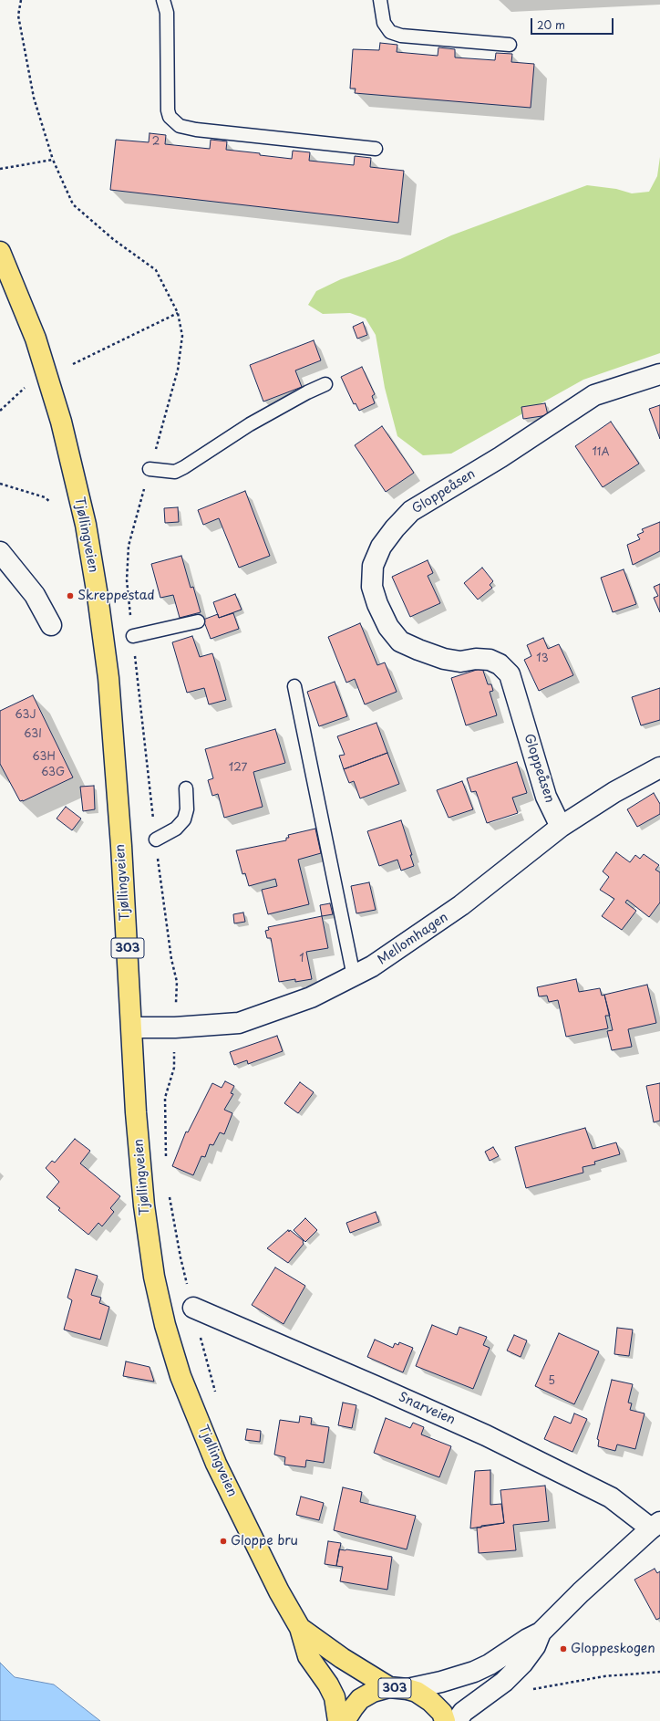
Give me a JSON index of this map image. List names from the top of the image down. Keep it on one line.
{"streets":{"main road":["Tjøllingveien","303"],"street":["Gloppeåsen","Mellomhagen","Snarveien"]},"crossings":[["Gloppeåsen","Mellomhagen"],["Tjøllingveien","Mellomhagen"],["Tjøllingveien","303"]],"places":["Skreppestad","Gloppe bru","Gloppeskogen"],"house_numbers":["2","11A","13","63J","63I","63H","127","63G","1","5"],"scale_bar":"20 m"}
